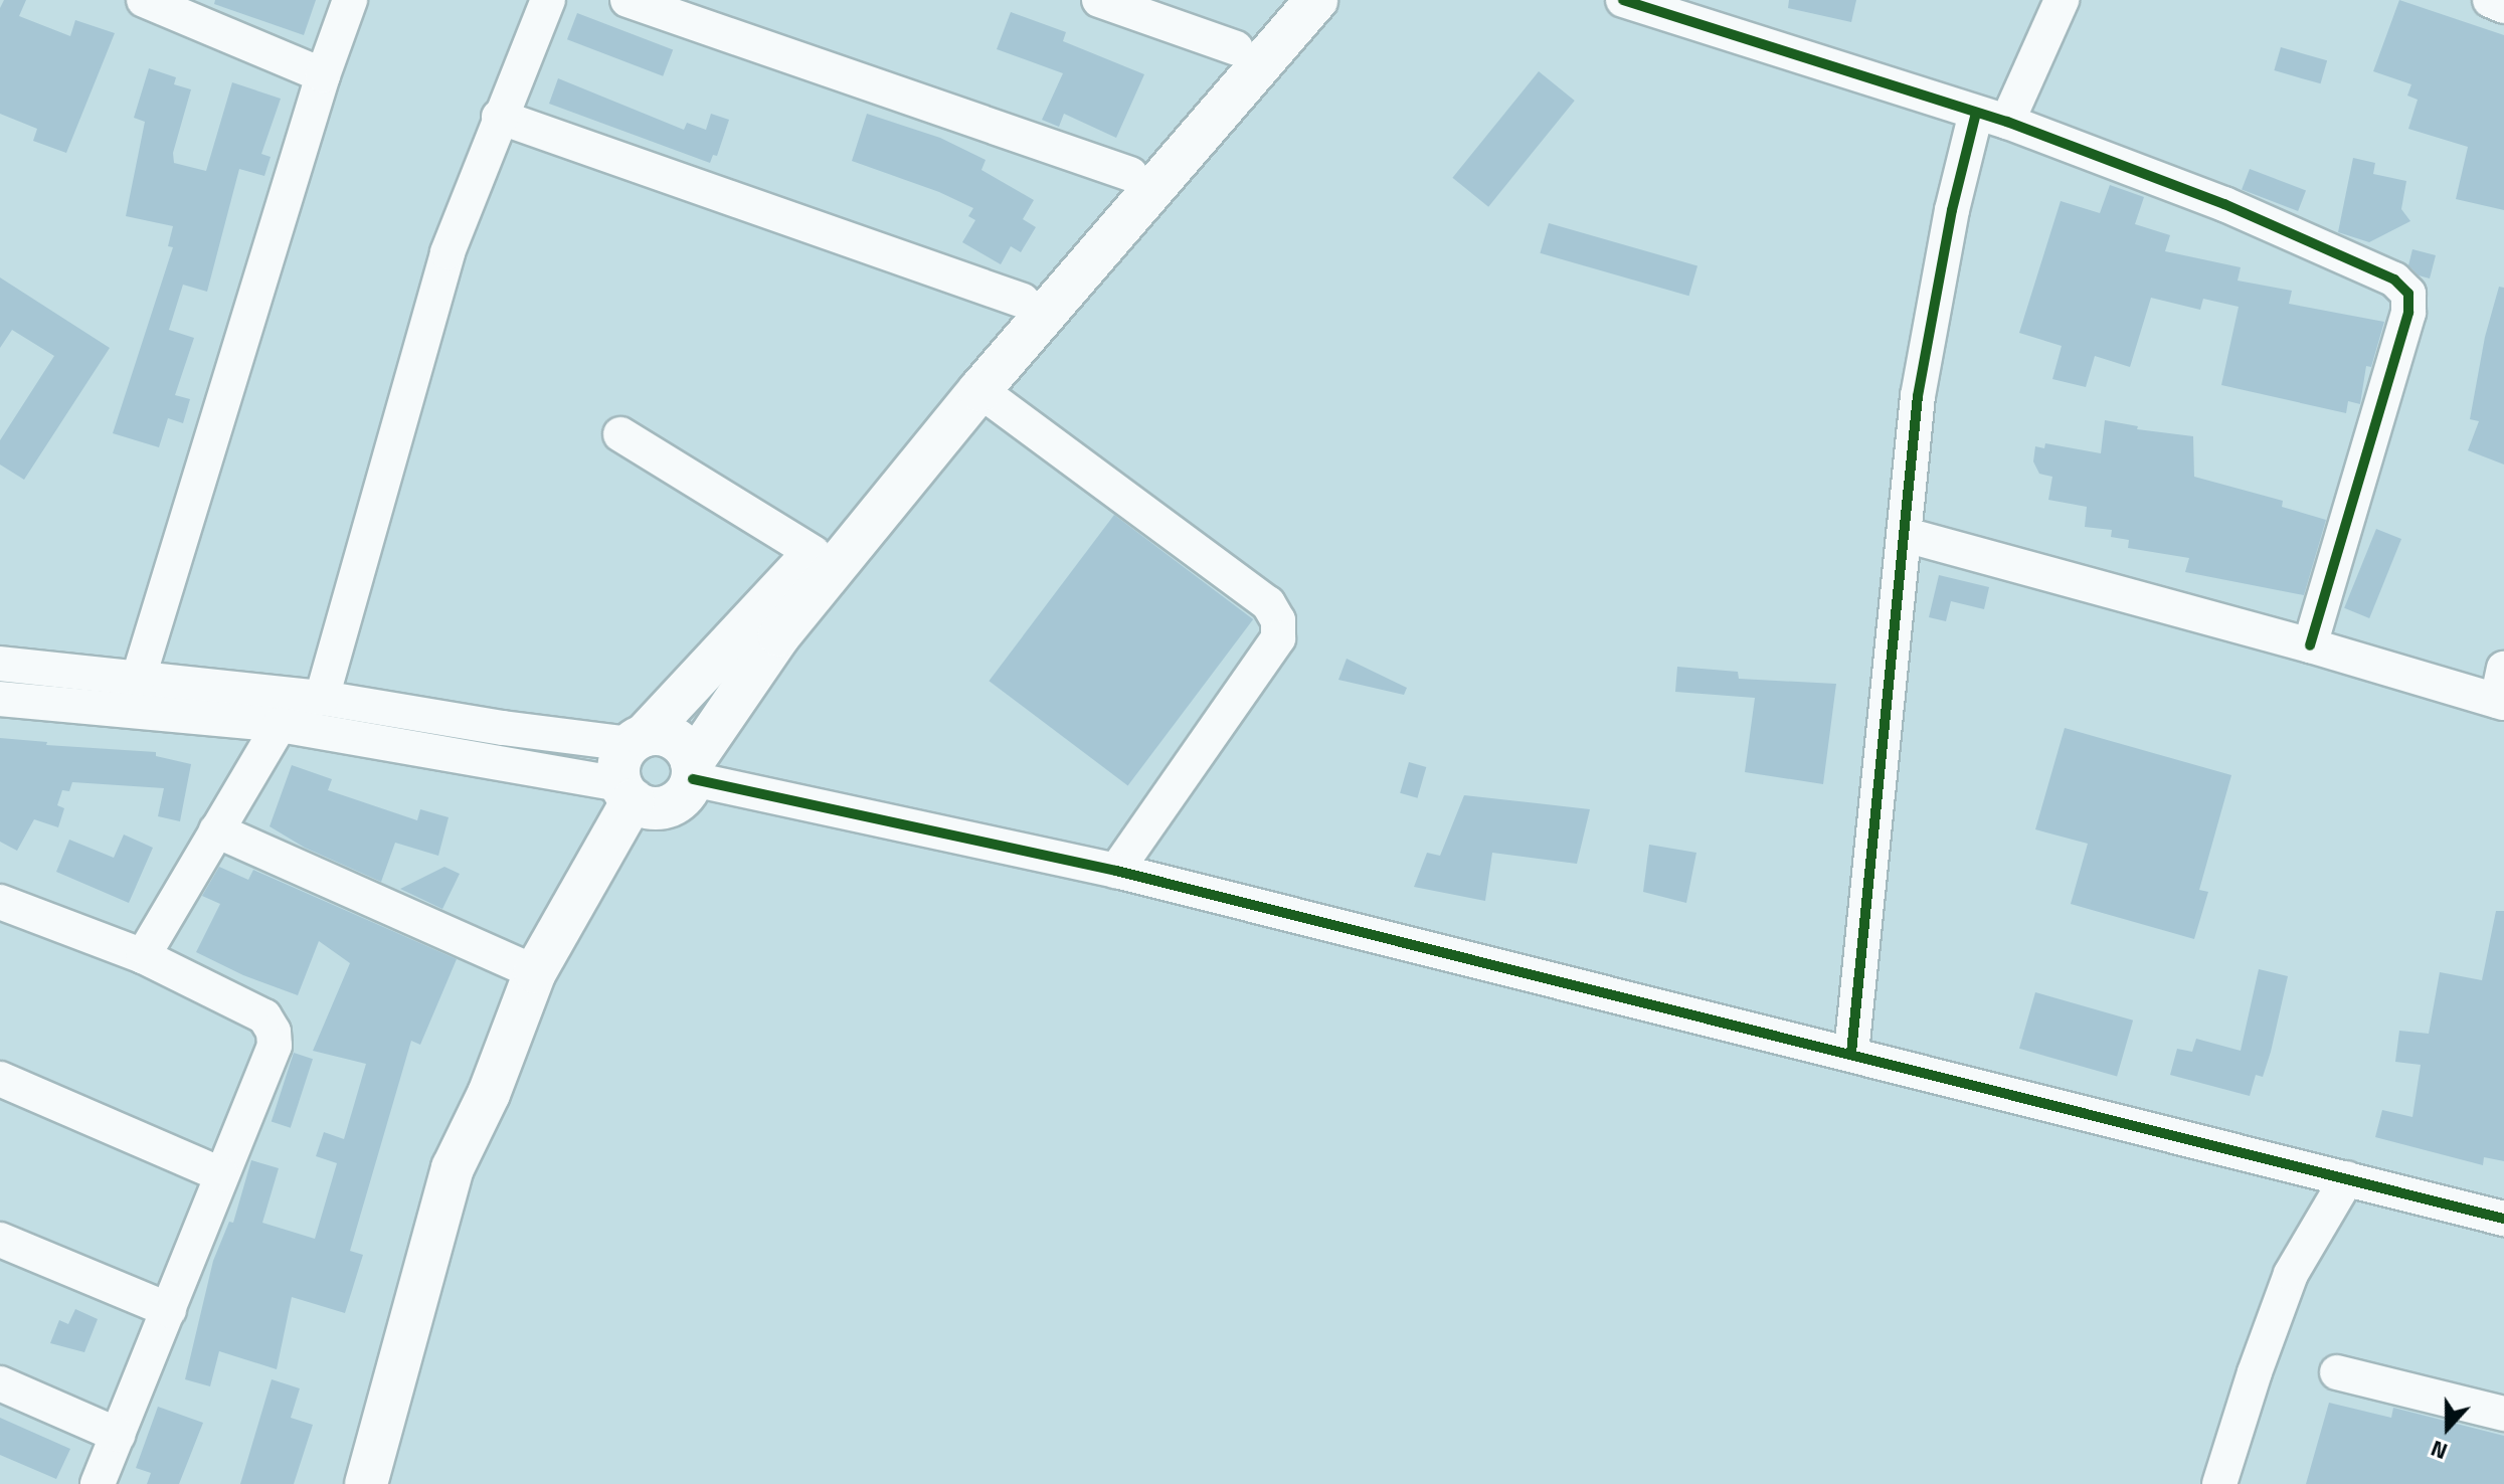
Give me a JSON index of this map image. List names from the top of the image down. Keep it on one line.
{"north":"bottom"}
